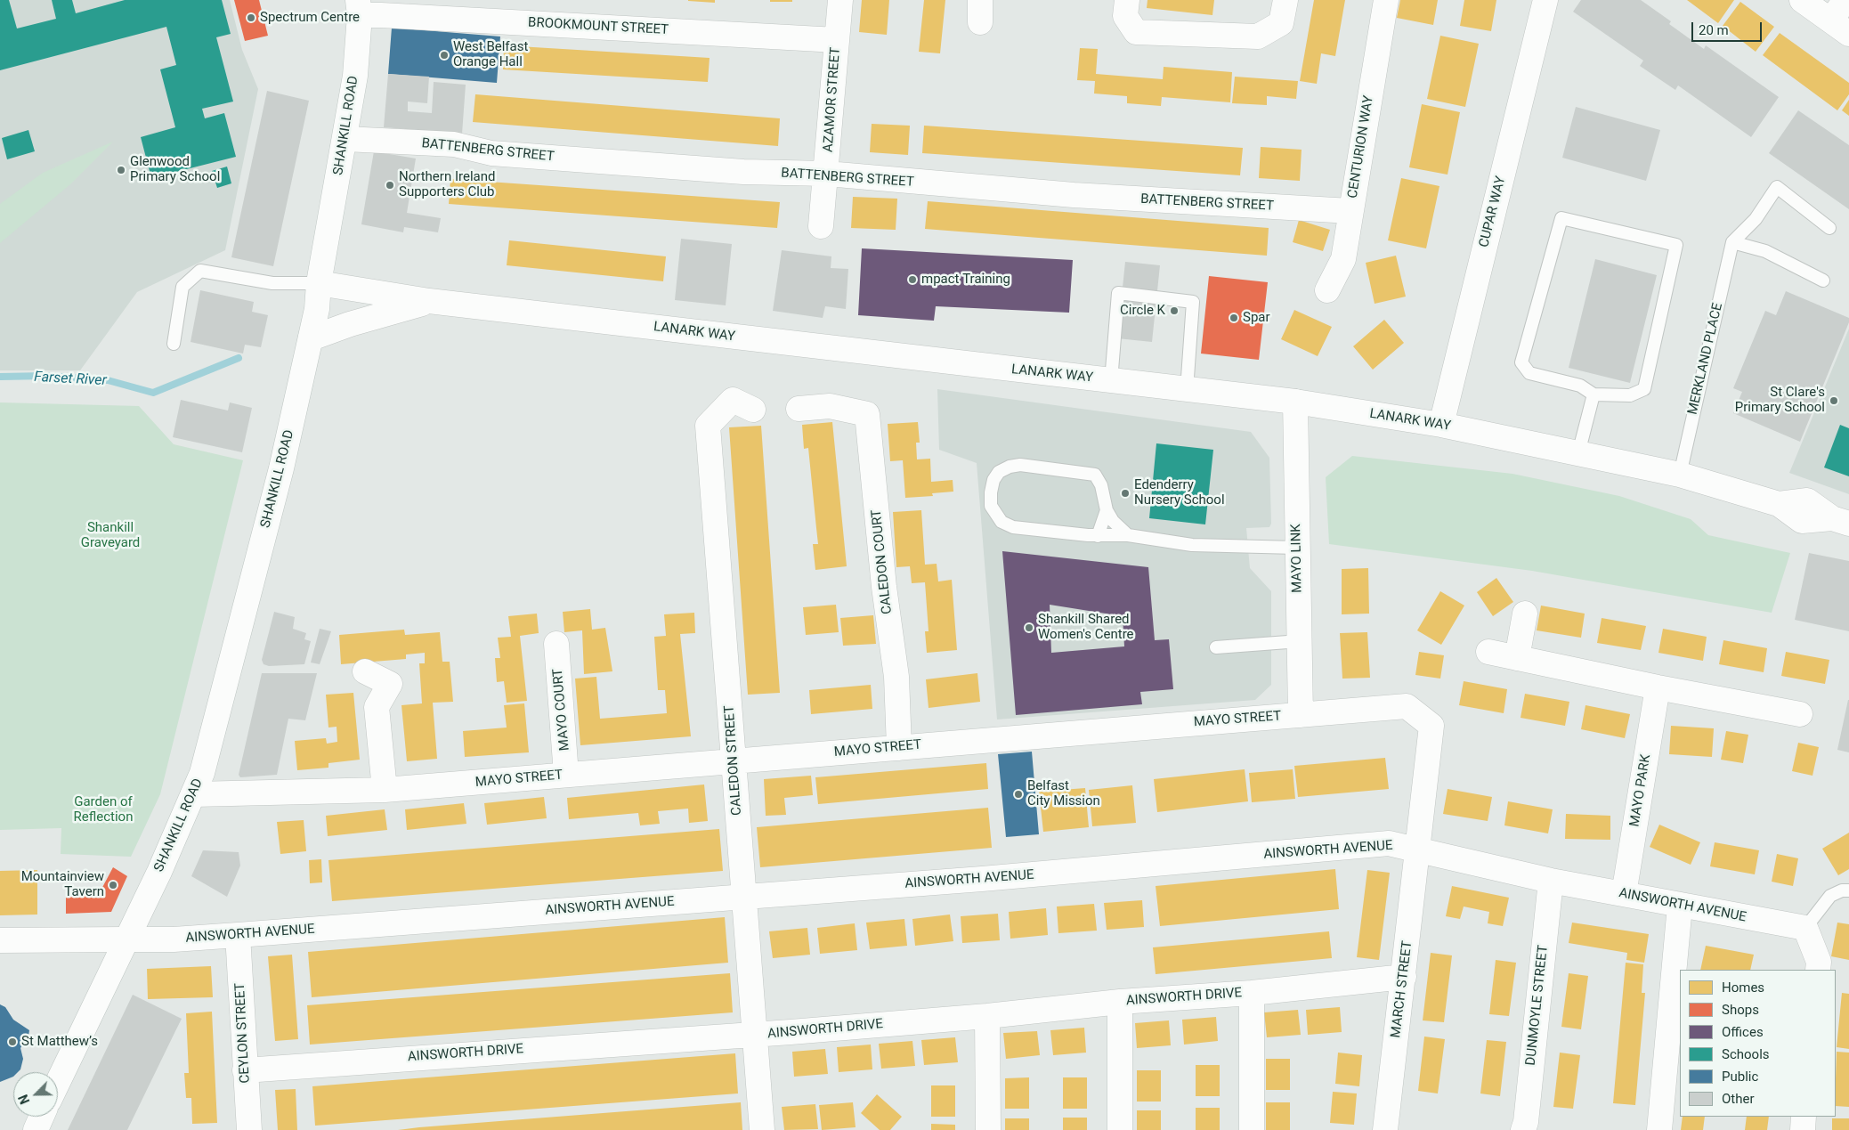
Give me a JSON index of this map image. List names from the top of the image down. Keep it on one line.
{"streets":{"street":["BROOKMOUNT STREET","AZAMOR STREET","SHANKILL ROAD","CENTURION WAY","BATTENBERG STREET","CUPAR WAY","LANARK WAY","MAYO LINK","CALEDON COURT","MAYO COURT","MAYO STREET","CALEDON STREET","MAYO PARK","AINSWORTH AVENUE","MARCH STREET","AINSWORTH DRIVE","DUNMOYLE STREET","CEYLON STREET"],"lane":["MERKLAND PLACE"]},"crossings":[["BROOKMOUNT STREET","AZAMOR STREET"],["BROOKMOUNT STREET","SHANKILL ROAD"],["AZAMOR STREET","BATTENBERG STREET"],["SHANKILL ROAD","BATTENBERG STREET"],["SHANKILL ROAD","LANARK WAY"],["SHANKILL ROAD","MAYO STREET"],["SHANKILL ROAD","AINSWORTH AVENUE"],["CENTURION WAY","BATTENBERG STREET"],["CUPAR WAY","LANARK WAY"],["LANARK WAY","MERKLAND PLACE"],["LANARK WAY","MAYO LINK"],["MAYO LINK","MAYO STREET"],["CALEDON COURT","MAYO STREET"],["MAYO COURT","MAYO STREET"],["MAYO STREET","CALEDON STREET"],["MAYO STREET","AINSWORTH AVENUE"],["MAYO STREET","MARCH STREET"],["CALEDON STREET","AINSWORTH AVENUE"],["CALEDON STREET","AINSWORTH DRIVE"],["MAYO PARK","AINSWORTH AVENUE"],["AINSWORTH AVENUE","MARCH STREET"],["AINSWORTH AVENUE","DUNMOYLE STREET"],["AINSWORTH AVENUE","CEYLON STREET"],["MARCH STREET","AINSWORTH DRIVE"],["AINSWORTH DRIVE","CEYLON STREET"]],"water":["Farset River"],"parks":["Shankill Graveyard","Garden of Reflection"],"places":["Spectrum Centre","West Belfast Orange Hall","Glenwood Primary School","Northern Ireland Supporters Club","mpact Training","Circle K","Spar","St Clare's Primary School","Edenderry Nursery School","Shankill Shared Women's Centre","Belfast City Mission","Mountainview Tavern","St Matthew’s"],"legend":["Homes","Shops","Offices","Schools","Public","Other"],"scale_bar":"20 m","north":"bottom left"}
